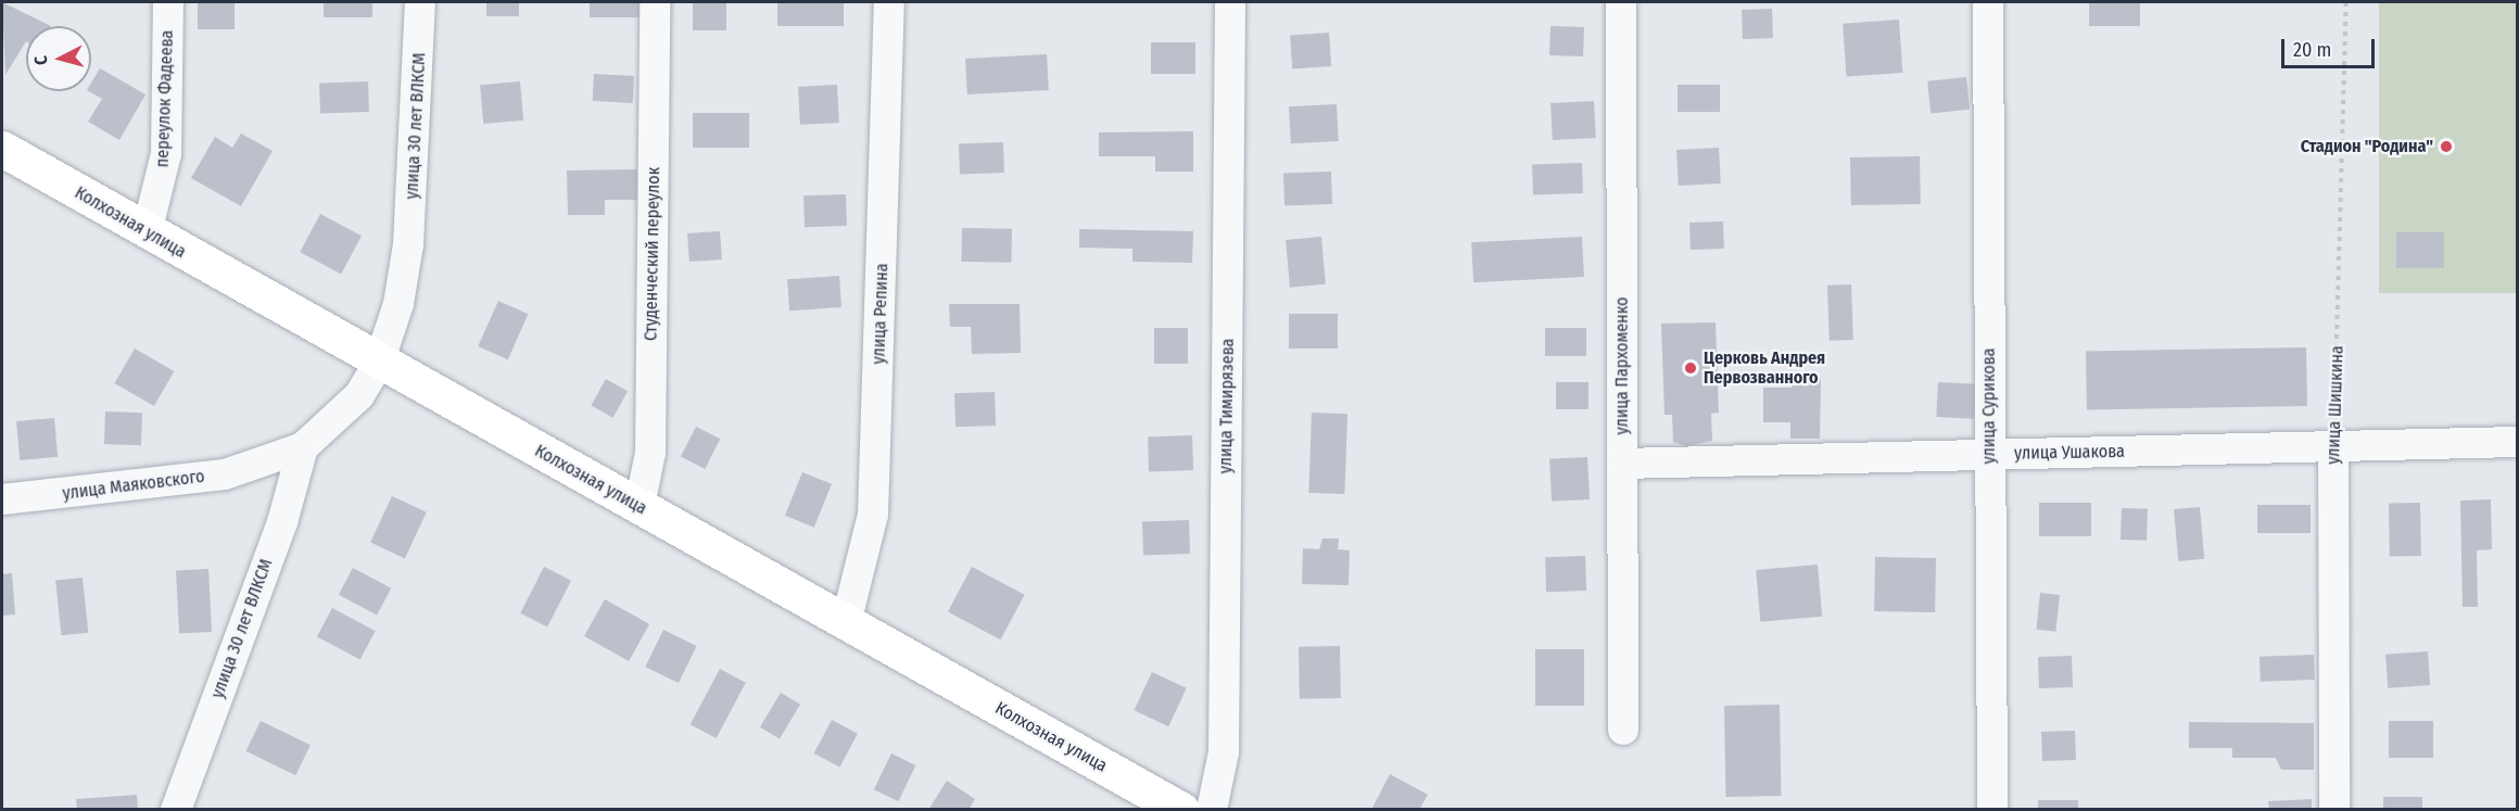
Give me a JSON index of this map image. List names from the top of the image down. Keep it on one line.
{"streets":{"main road":["Колхозная улица"],"street":["переулок Фадеева","улица 30 лет ВЛКСМ","Студенческий переулок","улица Репина","улица Пархоменко","улица Шишкина","улица Тимирязева","улица Сурикова","улица Ушакова","улица Маяковского"]},"crossings":[["переулок Фадеева","Колхозная улица"],["улица 30 лет ВЛКСМ","Колхозная улица"],["улица 30 лет ВЛКСМ","улица Маяковского"],["Колхозная улица","Студенческий переулок"],["Колхозная улица","улица Репина"],["Колхозная улица","улица Маяковского"],["улица Пархоменко","улица Ушакова"],["улица Шишкина","улица Ушакова"],["улица Сурикова","улица Ушакова"]],"places":["Стадион \"Родина\"","Церковь Андрея Первозванного"],"scale_bar":"20 m","north":"left"}
